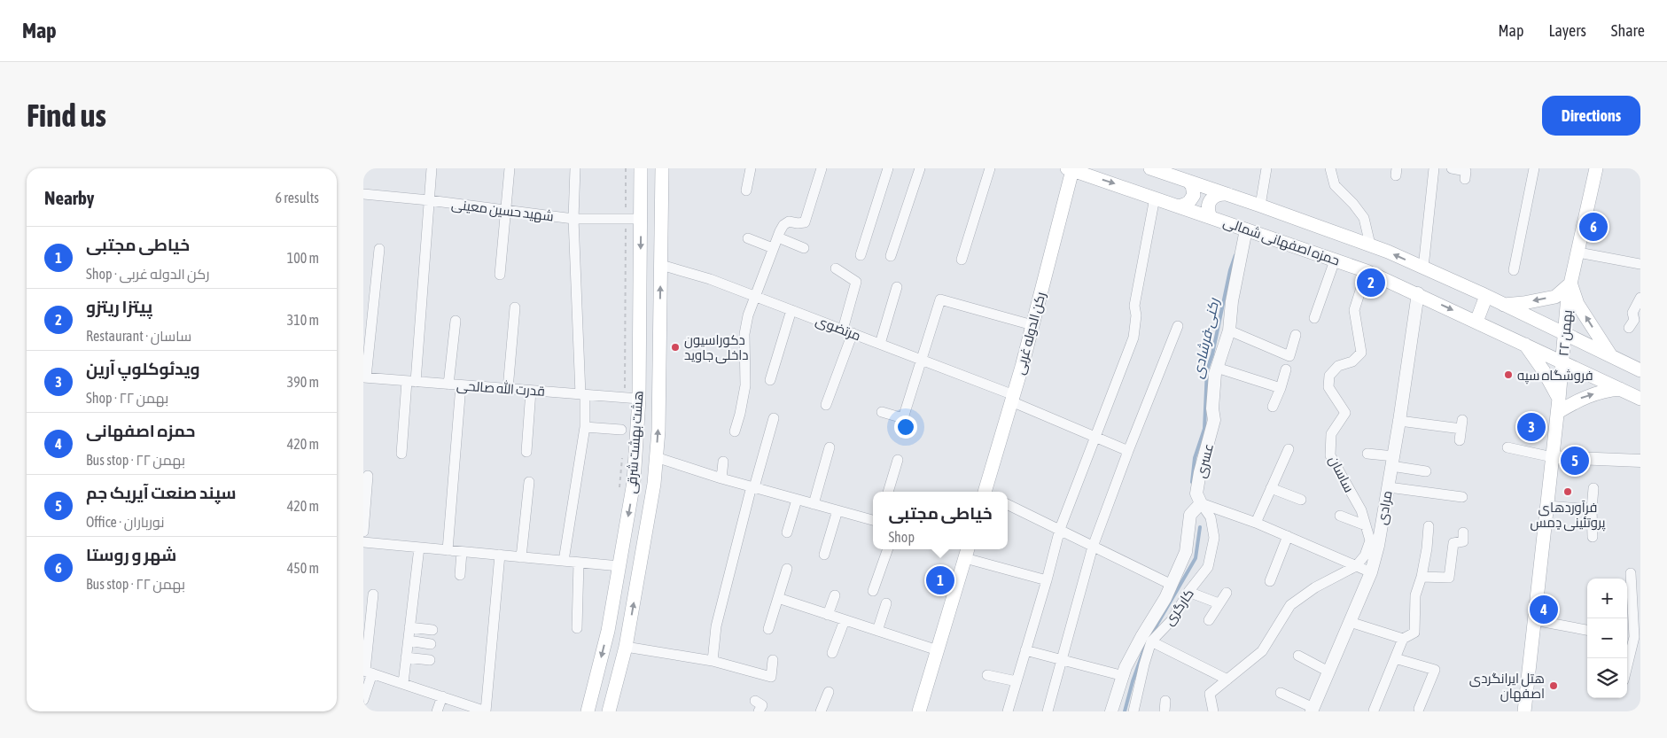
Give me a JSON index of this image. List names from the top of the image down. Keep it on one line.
{"streets":{"main road":["حمزه اصفهانی شمالی","رکن الدوله غربی","۲۲ بهمن","هشت بهشت شرقی"],"street":["شهید حسین معینی","مرتضوی","قدرت الله صالحی","عسری","ساسان","مرادی","کارگری"]},"crossings":[["شهید حسین معینی","هشت بهشت شرقی"],["حمزه اصفهانی شمالی","رکن الدوله غربی"],["حمزه اصفهانی شمالی","۲۲ بهمن"],["حمزه اصفهانی شمالی","عسری"],["حمزه اصفهانی شمالی","ساسان"],["حمزه اصفهانی شمالی","مرادی"],["مرتضوی","رکن الدوله غربی"],["مرتضوی","هشت بهشت شرقی"],["قدرت الله صالحی","هشت بهشت شرقی"],["عسری","کارگری"]],"water":["رکنی-فرشادی"],"places":["دکوراسیون داخلی جاوید","فروشگاه سپه","فرآوردهای پروتئینی دٍمس","هتل ایرانگردی اصفهان"],"page":{"header":"Map","nav":["Map","Layers","Share"],"buttons":"Directions","title":"Find us","heading":["Nearby","6 results"],"pins":["6","2","3","5","1","4"],"list":[{"mark":"1","name":"خیاطی مجتبی","note":"Shop · رکن الدوله غربی","value":"100 m"},{"mark":"2","name":"پیتزا ریتزو","note":"Restaurant · ساسان","value":"310 m"},{"mark":"3","name":"ویدئوکلوپ آرین","note":"Shop · ۲۲ بهمن","value":"390 m"},{"mark":"4","name":"حمزه اصفهانی","note":"Bus stop · ۲۲ بهمن","value":"420 m"},{"mark":"5","name":"سپند صنعت آیریک جم","note":"Office · نورباران","value":"420 m"},{"mark":"6","name":"شهر و روستا","note":"Bus stop · ۲۲ بهمن","value":"450 m"}],"popup":["خیاطی مجتبی","Shop"],"map_buttons":["+","−"]}}
